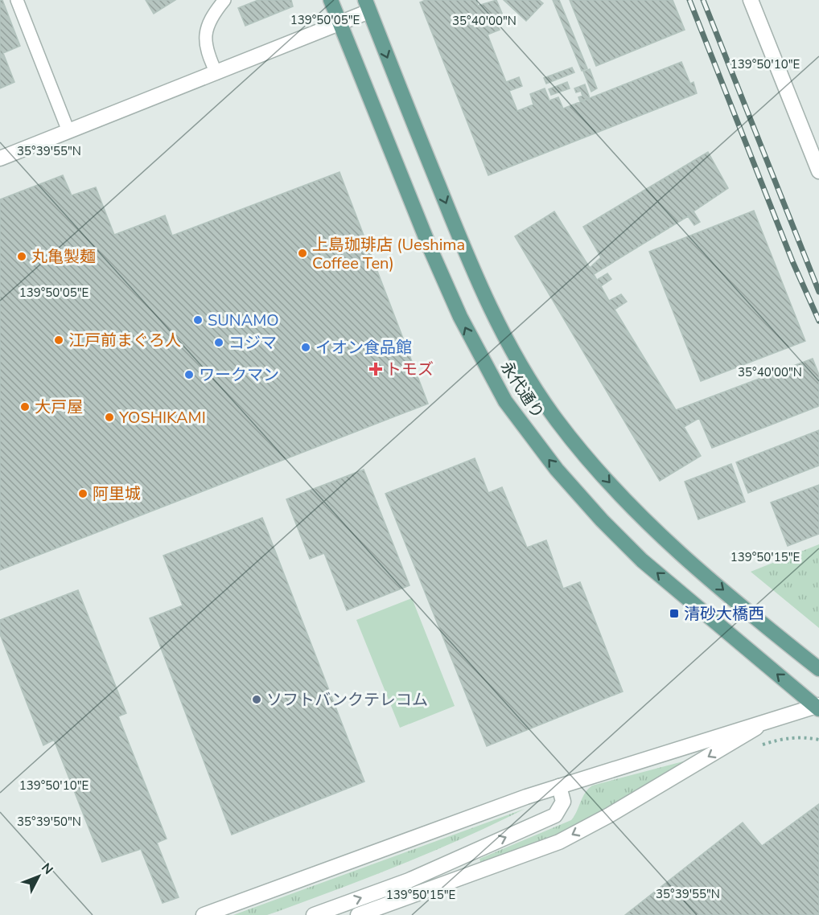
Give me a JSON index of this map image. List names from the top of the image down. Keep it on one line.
{"streets":{"main road":["永代通り"]},"places":{"other":["上島珈琲店 (Ueshima Coffee Ten)","丸亀製麺","SUNAMO","江戸前まぐろ人","コジマ","イオン食品館","ワークマン","大戸屋","YOSHIKAMI","阿里城","ソフトバンクテレコム"],"health":["トモズ"],"transit":["清砂大橋西"]},"north":"top right","coordinates":["139°50'05\"E","35°40'00\"N","139°50'10\"E","35°39'55\"N","139°50'15\"E","35°39'50\"N"]}
